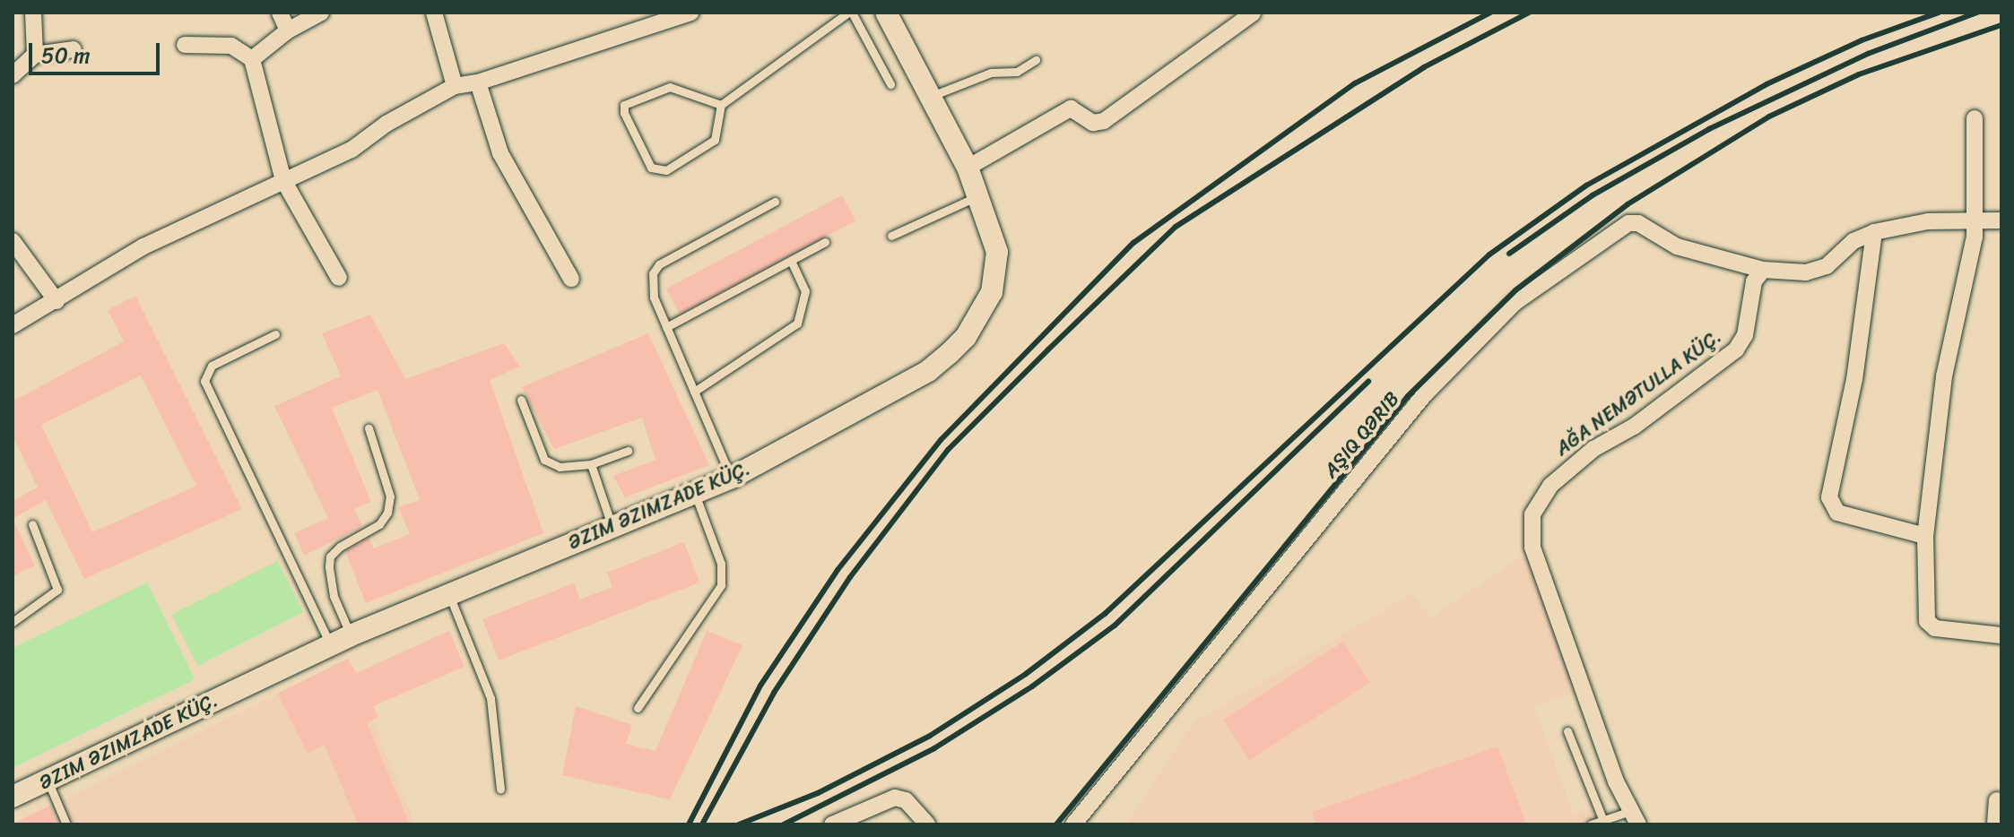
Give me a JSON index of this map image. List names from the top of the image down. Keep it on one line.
{"streets":{"street":["AĞA NEMƏTULLA KÜÇ.","ƏZIM ƏZIMZADE KÜÇ."]},"scale_bar":"50 m"}
